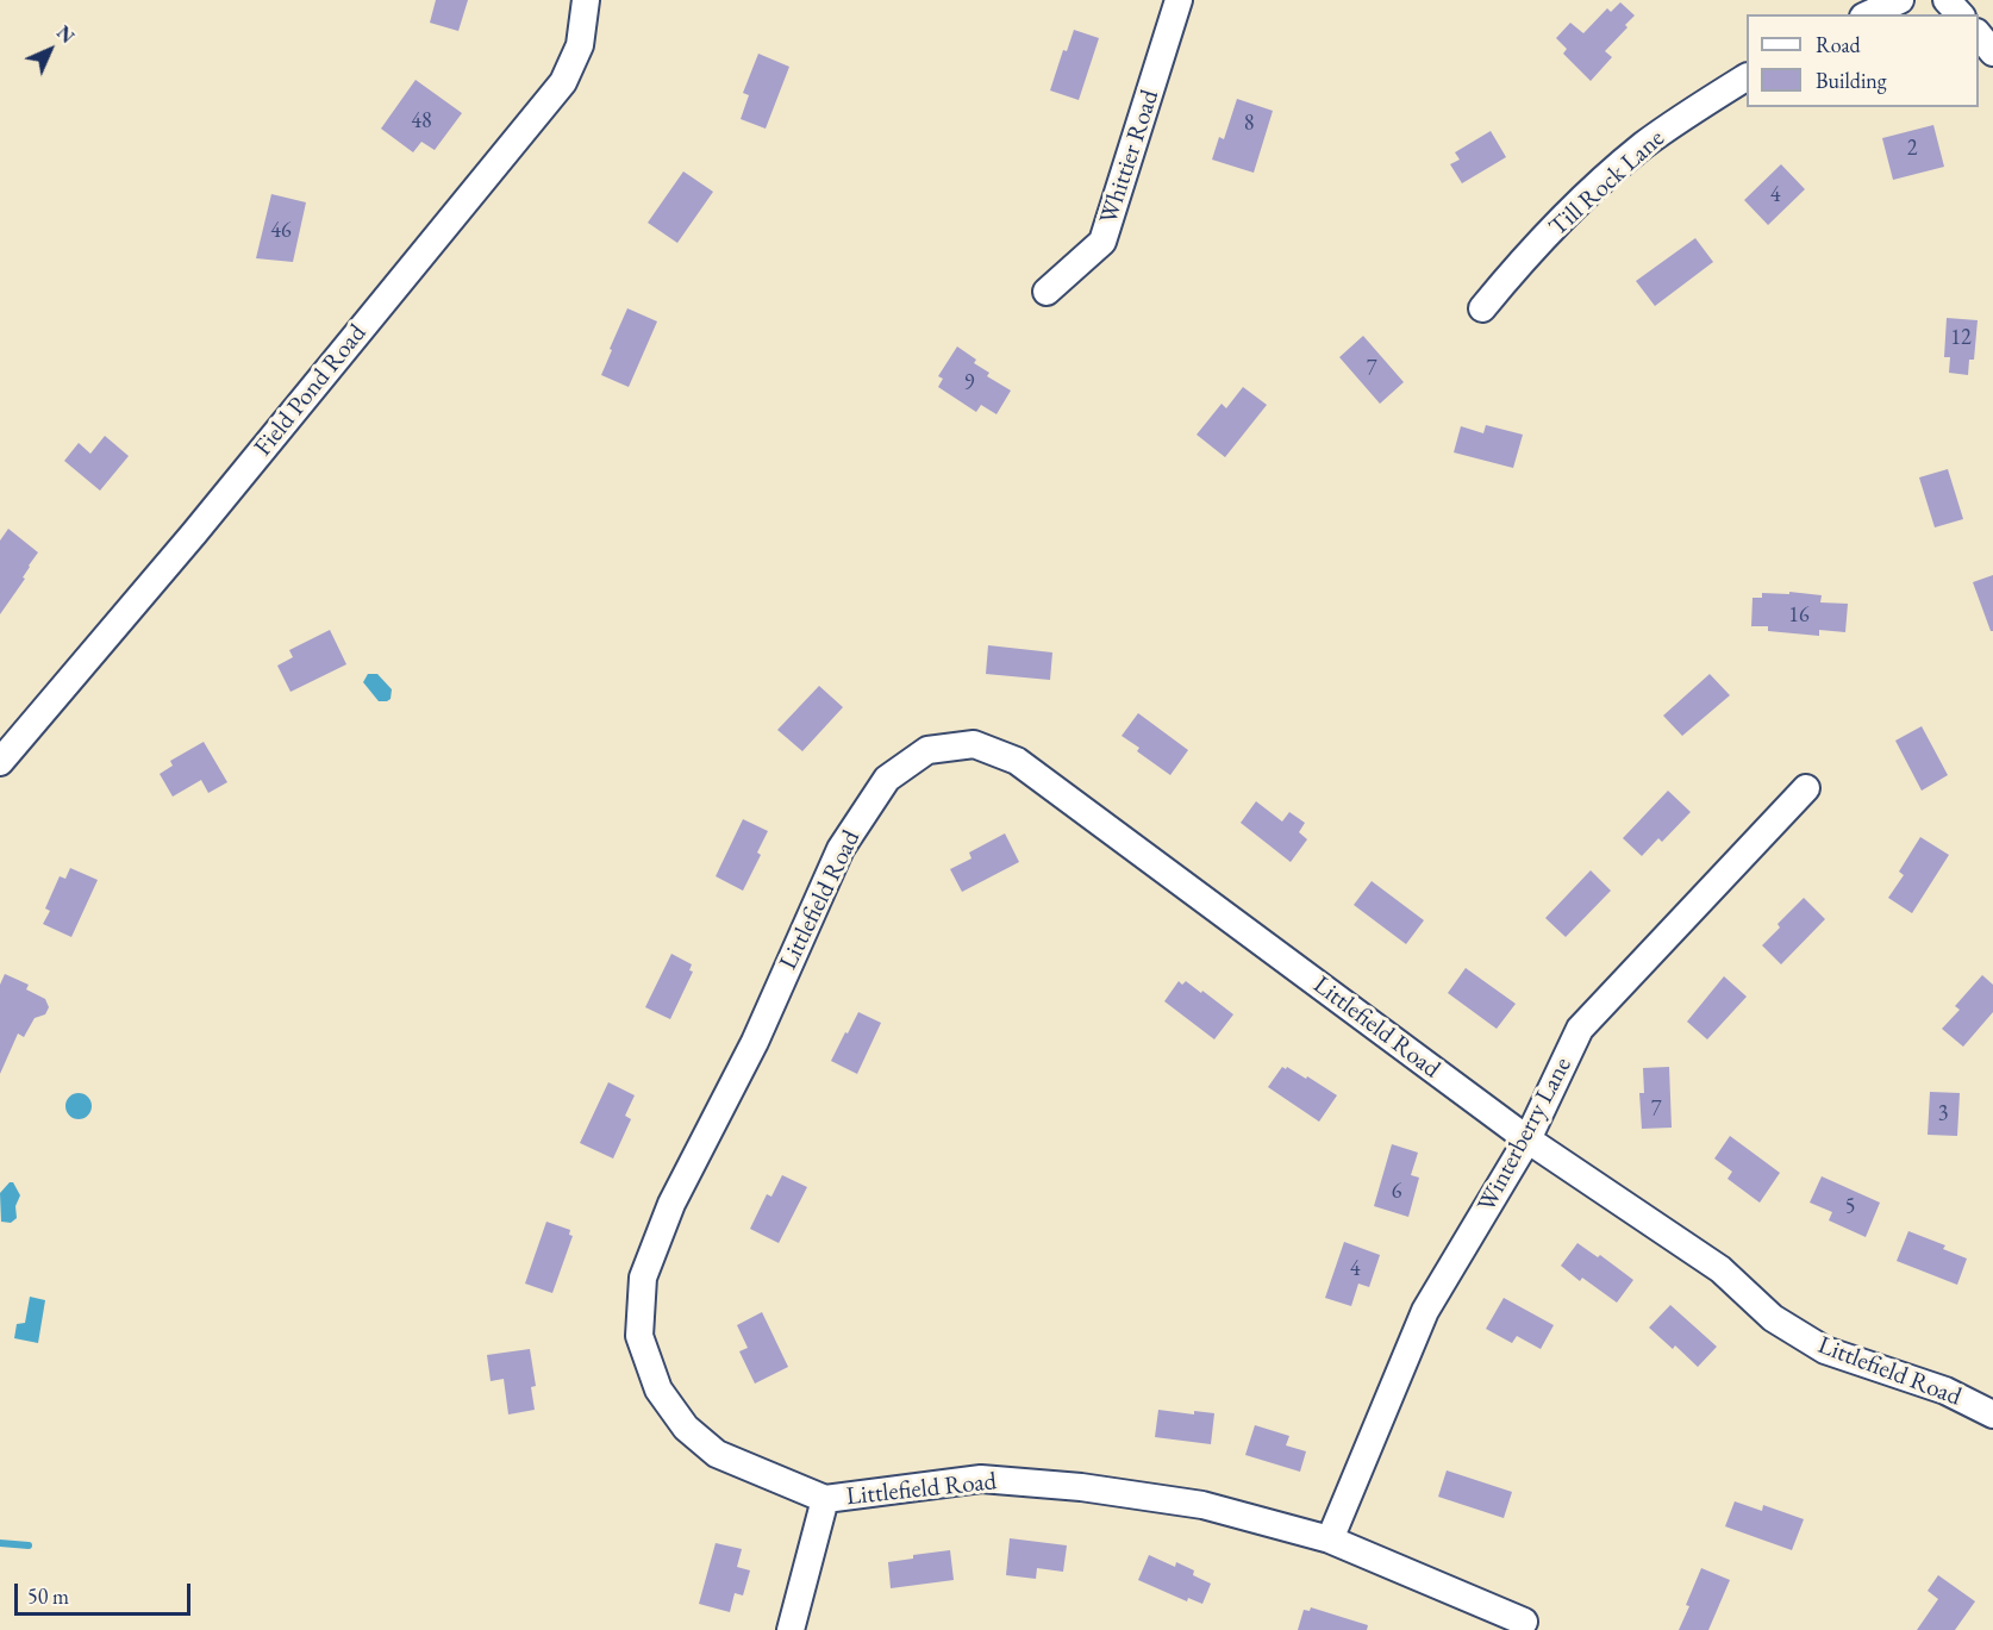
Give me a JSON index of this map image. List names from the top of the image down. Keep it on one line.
{"streets":{"street":["Whittier Road","Till Rock Lane","Field Pond Road","Littlefield Road","Winterberry Lane"]},"crossings":[["Littlefield Road","Winterberry Lane"]],"house_numbers":["48","8","2","4","46","12","7","9","16","7","3","6","5","4"],"legend":["Road","Building"],"scale_bar":"50 m","north":"top right"}
